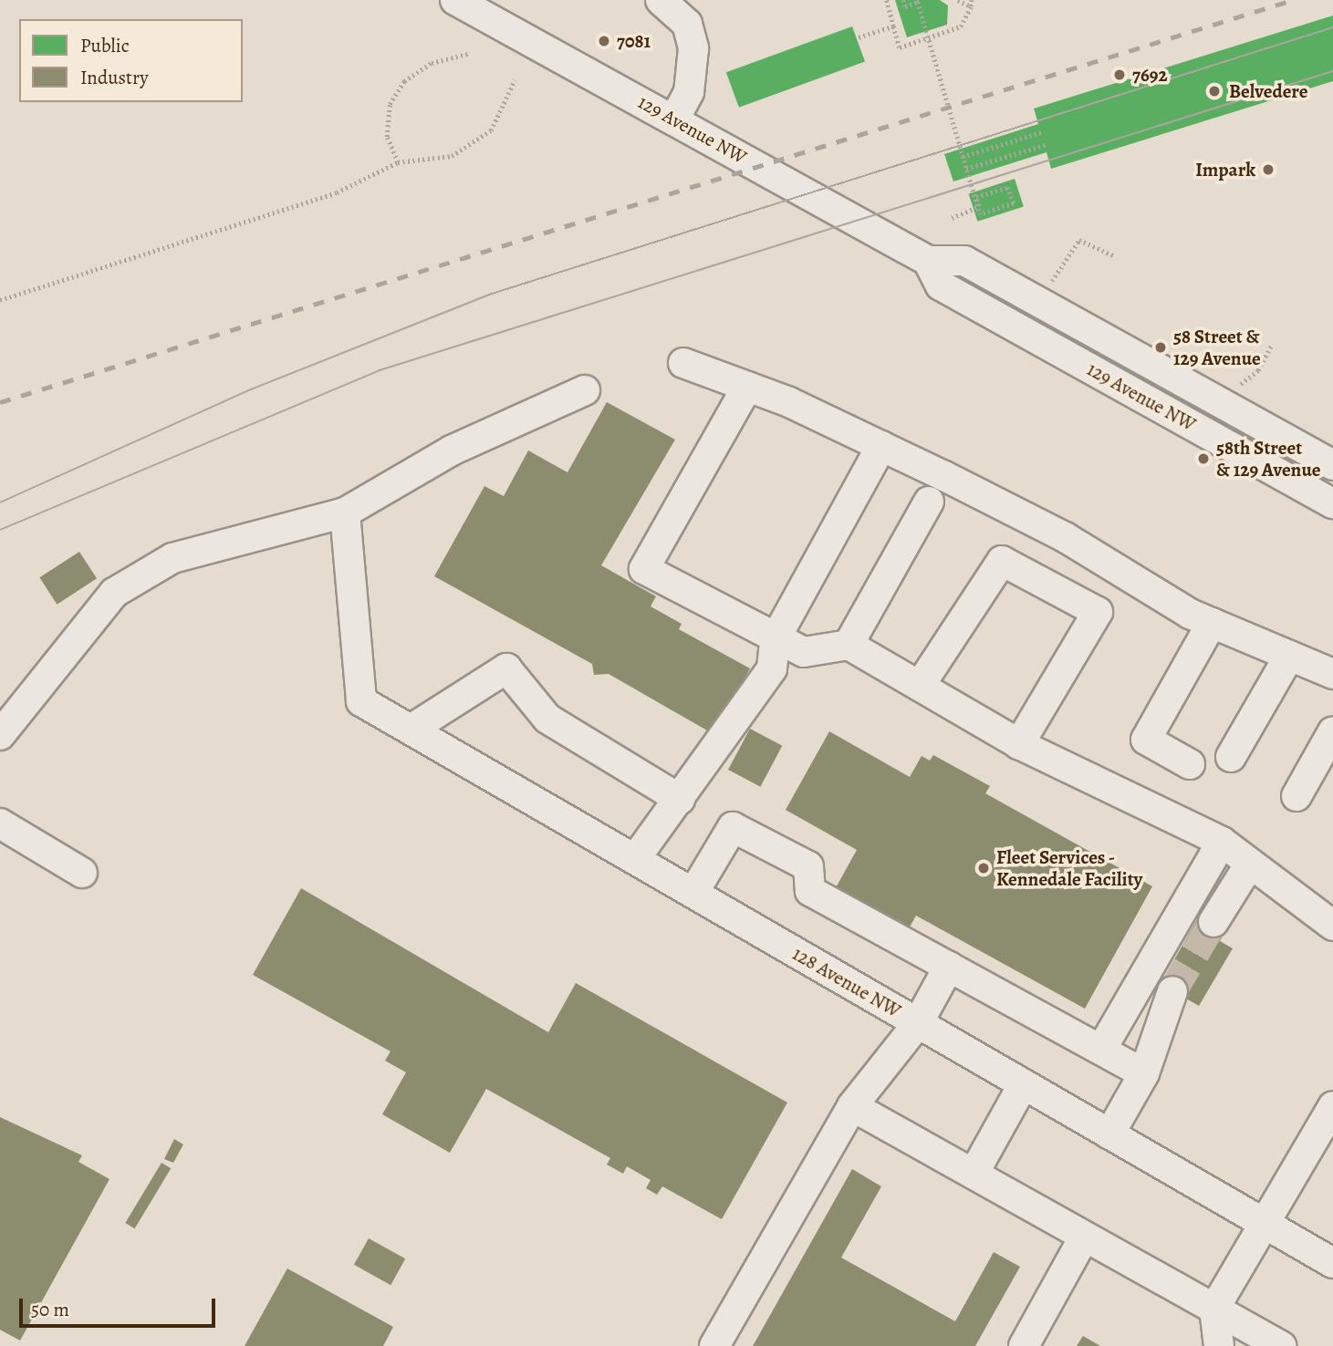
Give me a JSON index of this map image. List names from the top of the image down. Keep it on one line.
{"streets":{"street":["129 Avenue NW","128 Avenue NW"]},"places":["7081","7692","Belvedere","Impark","58 Street & 129 Avenue","58th Street & 129 Avenue","Fleet Services - Kennedale Facility"],"legend":["Public","Industry"],"scale_bar":"50 m"}
